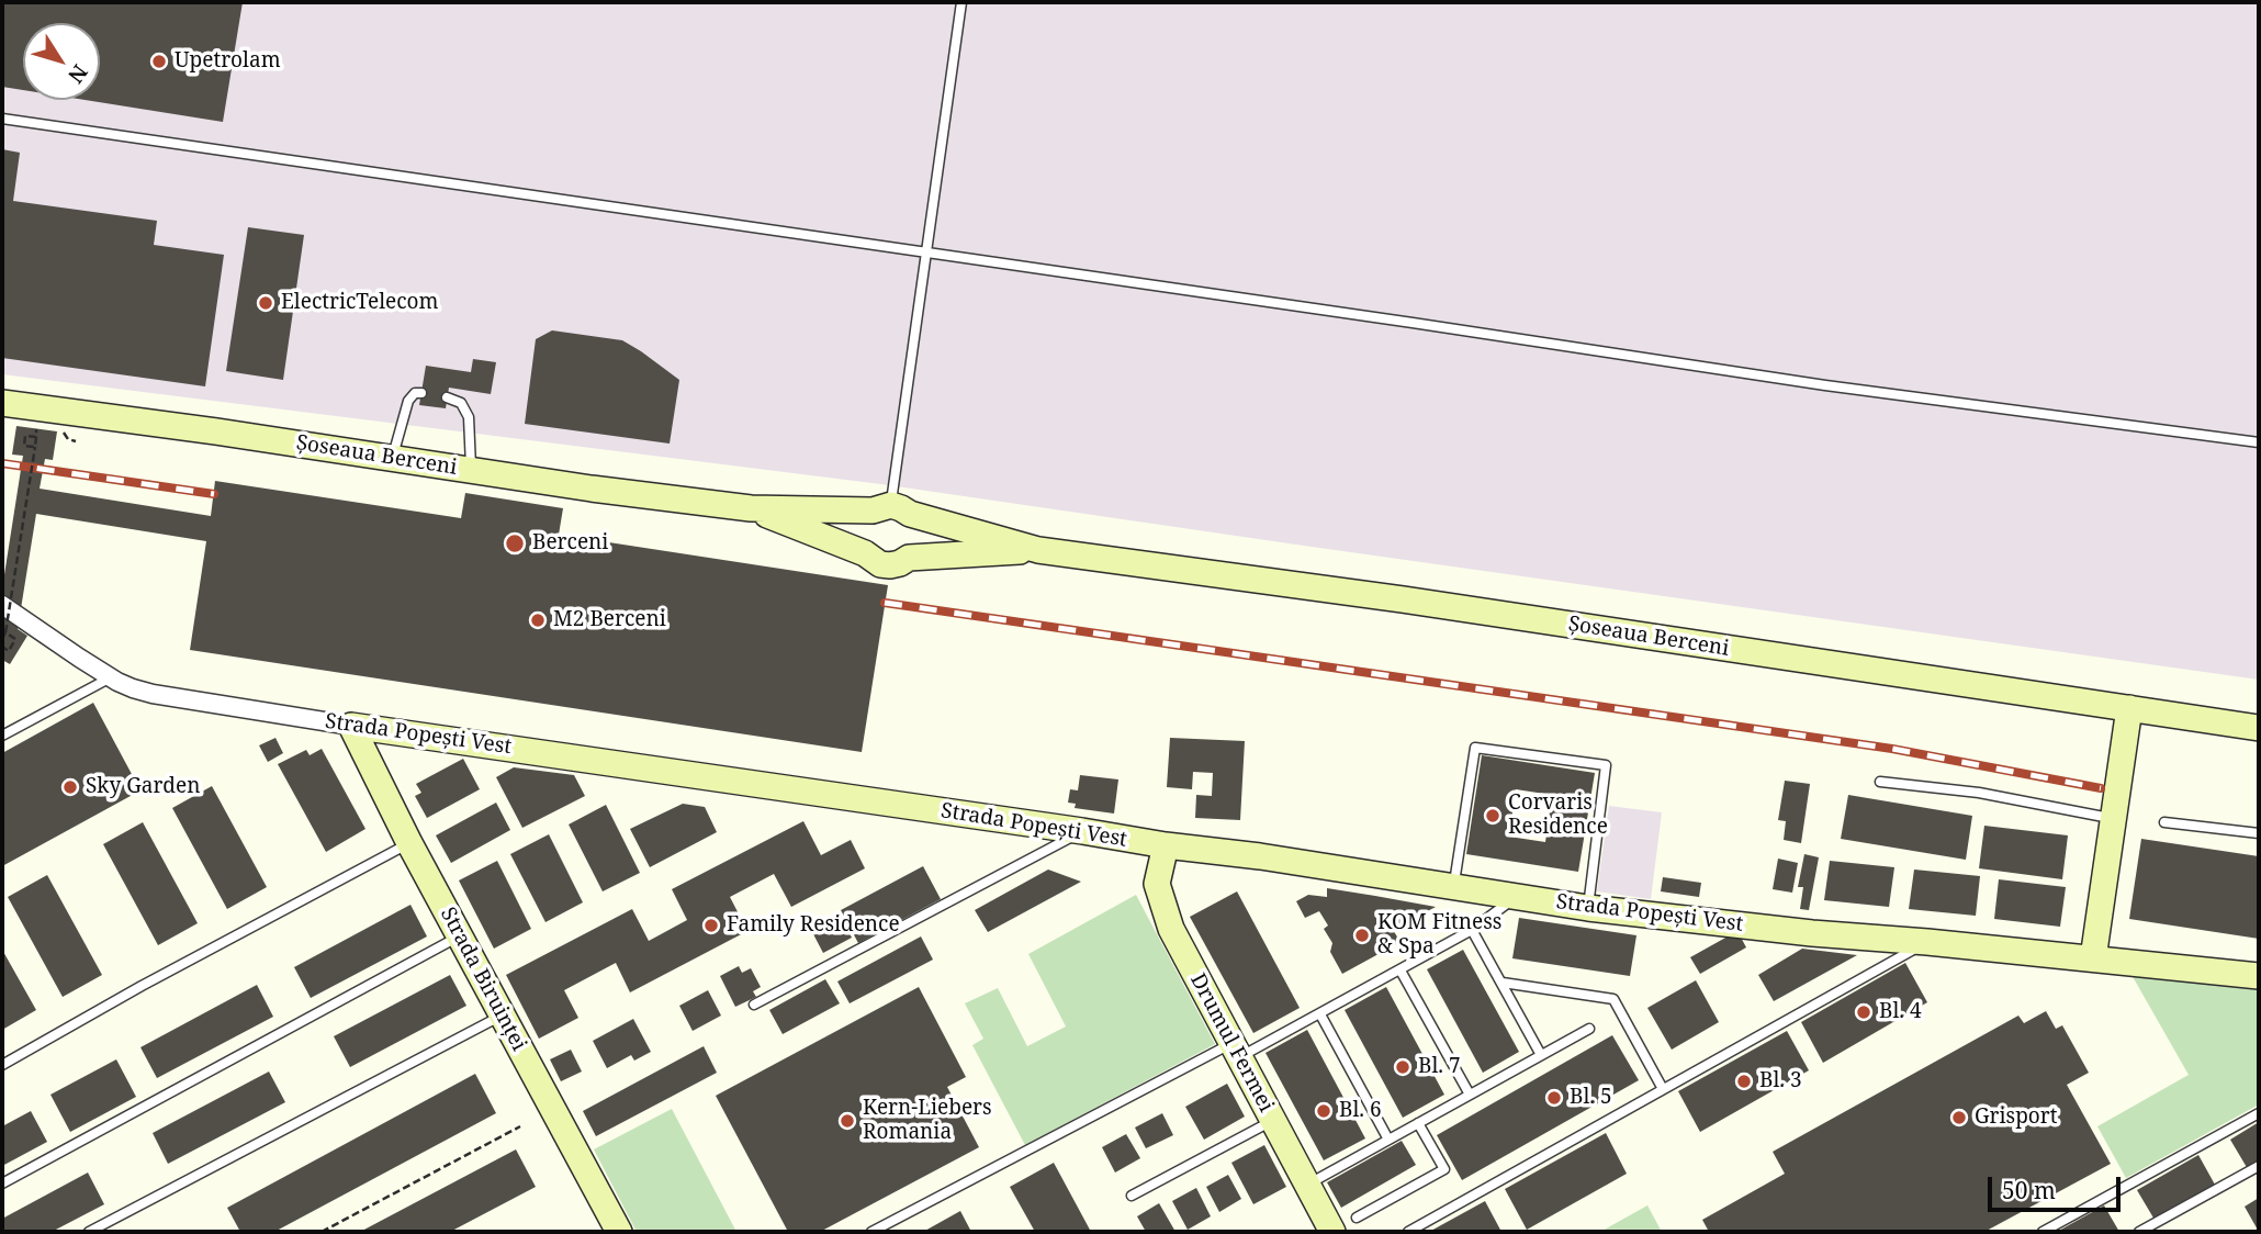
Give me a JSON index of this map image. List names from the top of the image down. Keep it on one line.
{"streets":{"street":["Șoseaua Berceni","Strada Popești Vest","Strada Biruinței","Drumul Fermei"]},"crossings":[["Strada Popești Vest","Strada Biruinței"],["Strada Popești Vest","Drumul Fermei"]],"places":["Upetrolam","ElectricTelecom","Berceni","M2 Berceni","Sky Garden","Corvaris Residence","Family Residence","KOM Fitness & Spa","Bl. 4","Bl. 7","Bl. 3","Bl. 5","Bl. 6","Grisport","Kern-Liebers Romania"],"scale_bar":"50 m","north":"bottom right"}
